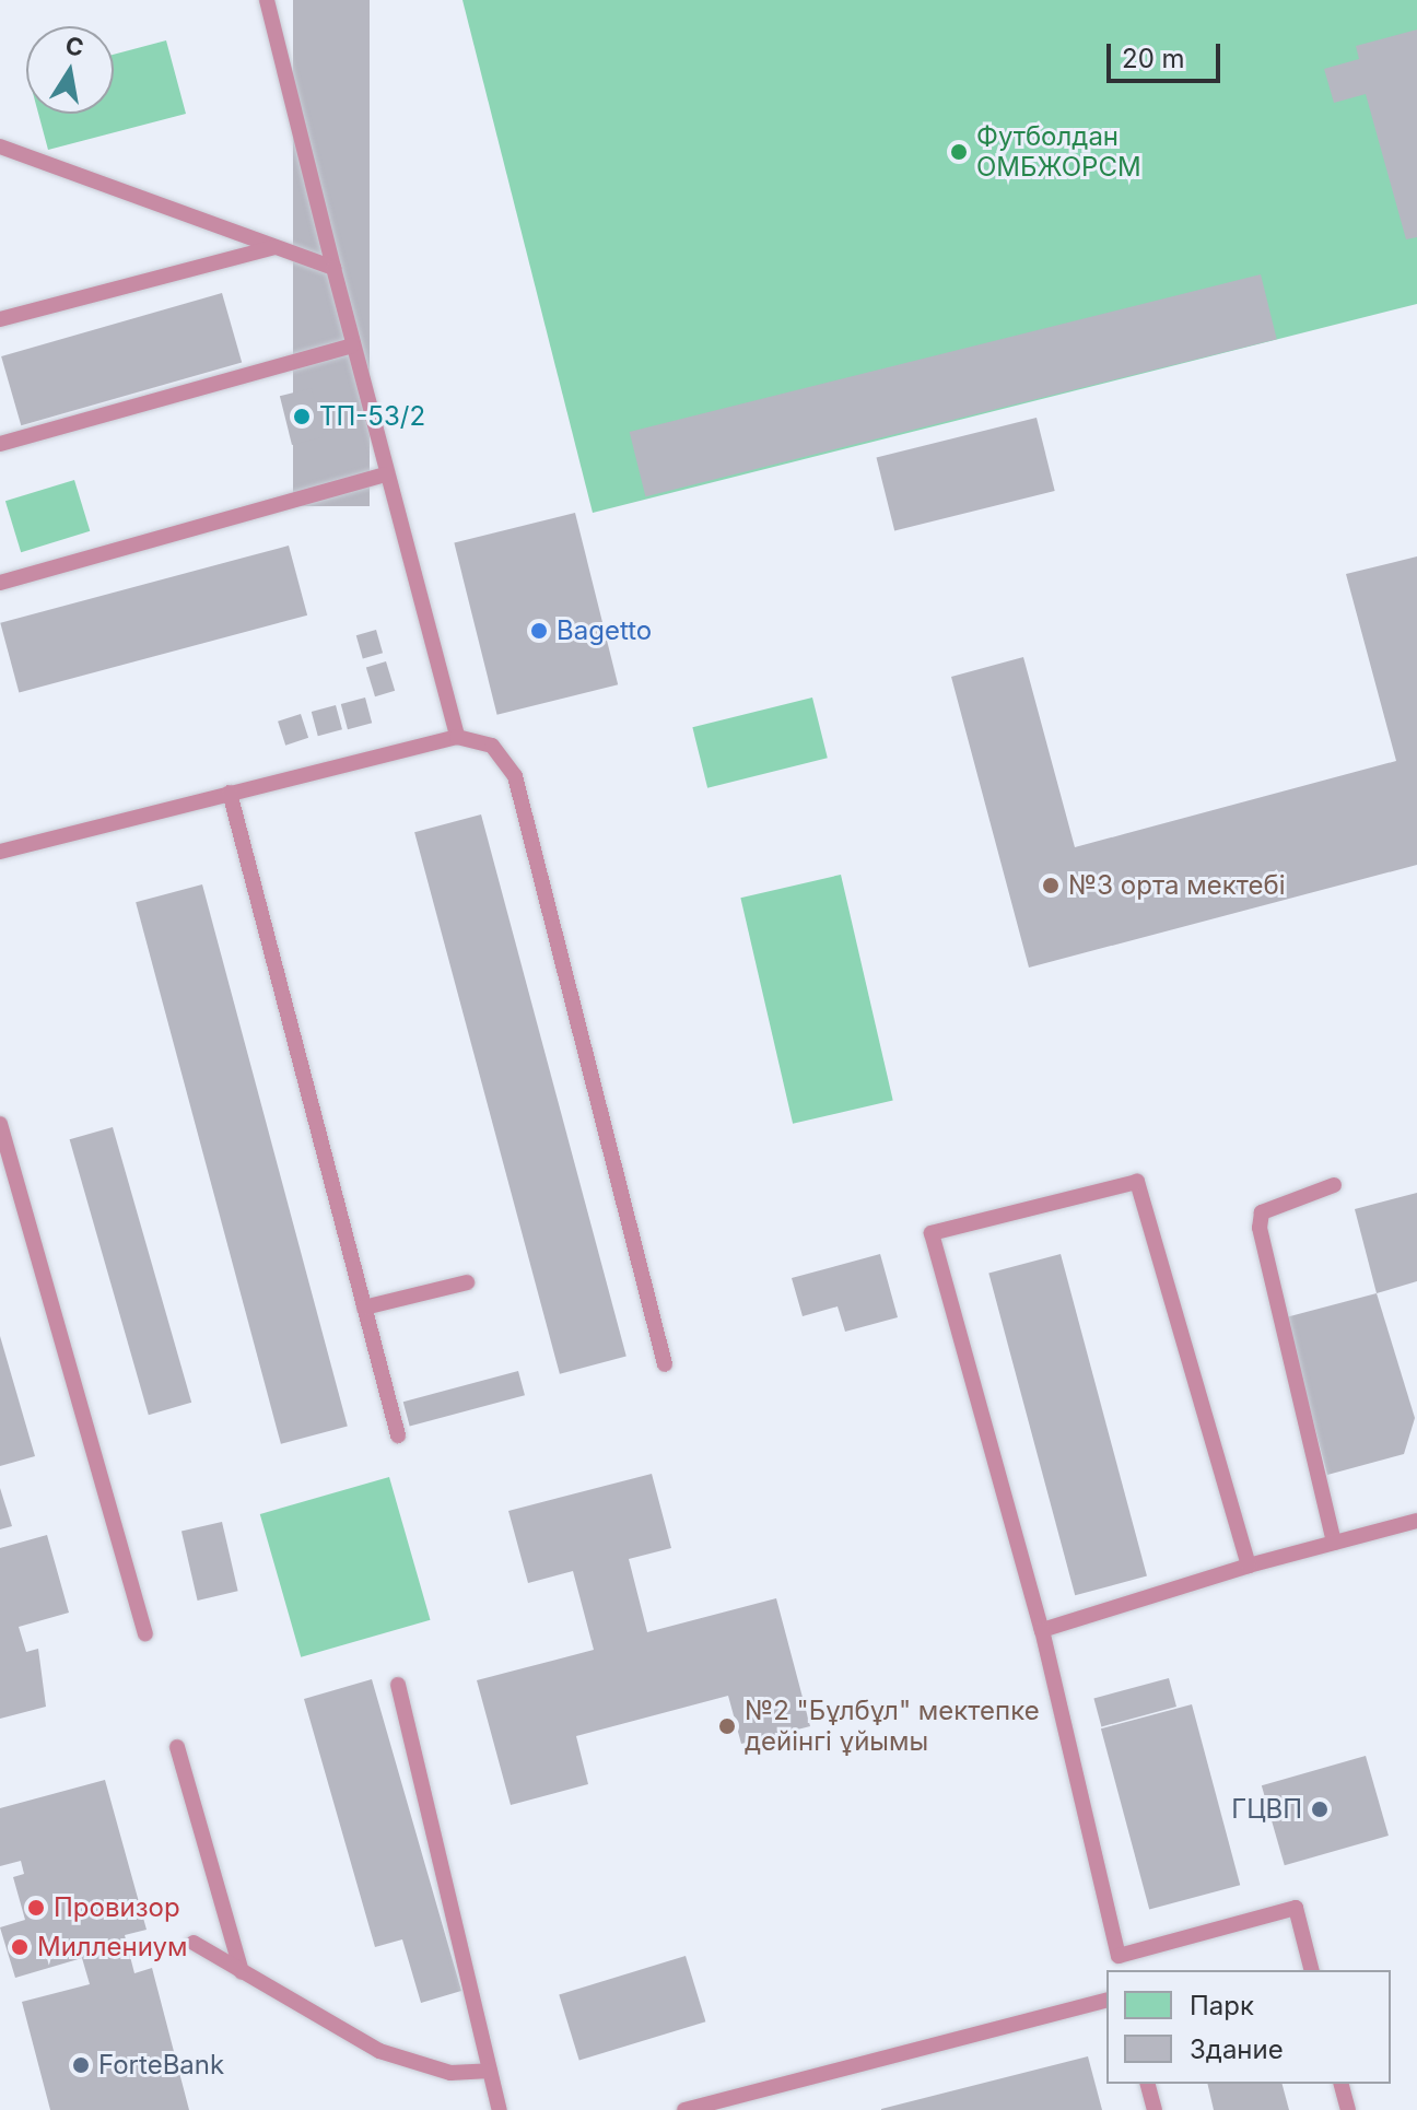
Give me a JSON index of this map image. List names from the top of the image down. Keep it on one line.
{"places":["Футболдан ОМБЖОРСМ","ТП-53/2","Bagetto","№3 орта мектебі","№2 \"Бұлбұл\" мектепке дейінгі ұйымы","ГЦВП","Провизор","Миллениум","ForteBank"],"legend":["Парк","Здание"],"scale_bar":"20 m","north":"top"}
